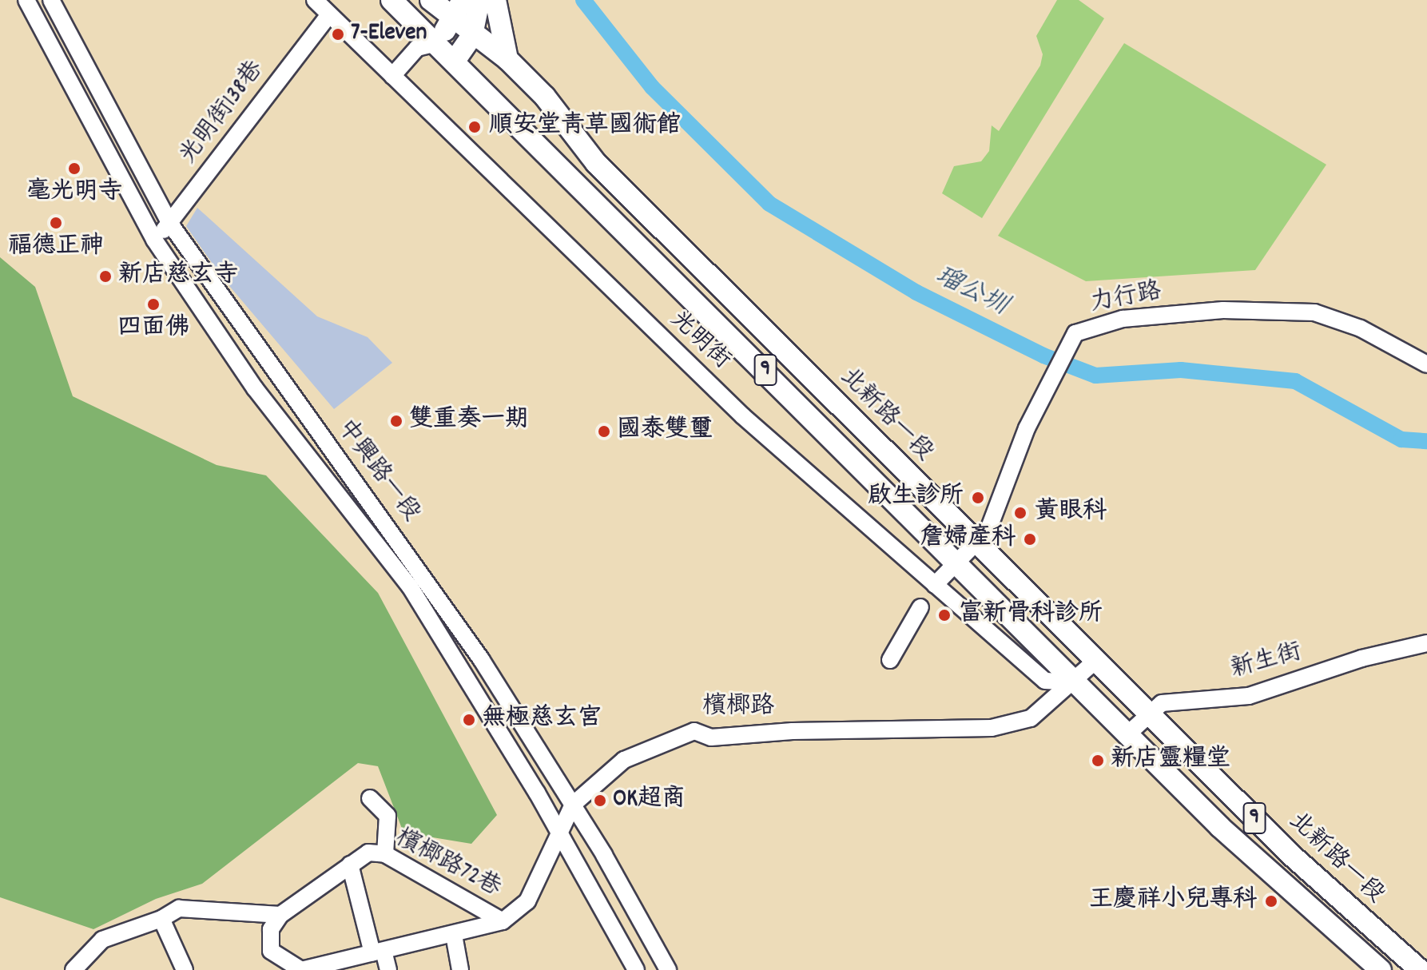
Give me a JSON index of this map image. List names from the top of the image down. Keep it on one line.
{"streets":{"main road":["9","北新路一段"],"street":["光明街138巷","力行路","光明街","中興路一段","新生街","檳榔路","檳榔路72巷"]},"crossings":[["光明街138巷","光明街"],["光明街138巷","中興路一段"],["力行路","光明街"],["力行路","9"],["力行路","北新路一段"],["光明街","9"],["光明街","檳榔路"],["9","新生街"],["9","檳榔路"],["北新路一段","新生街"],["北新路一段","檳榔路"],["中興路一段","檳榔路"],["檳榔路","檳榔路72巷"]],"water":["瑠公圳"],"places":["7-Eleven","順安堂青草國術館","毫光明寺","福德正神","新店慈玄寺","四面佛","雙重奏一期","國泰雙璽","啟生診所","黃眼科","詹婦產科","富新骨科診所","無極慈玄宮","新店靈糧堂","OK超商","王慶祥小兒專科"]}
